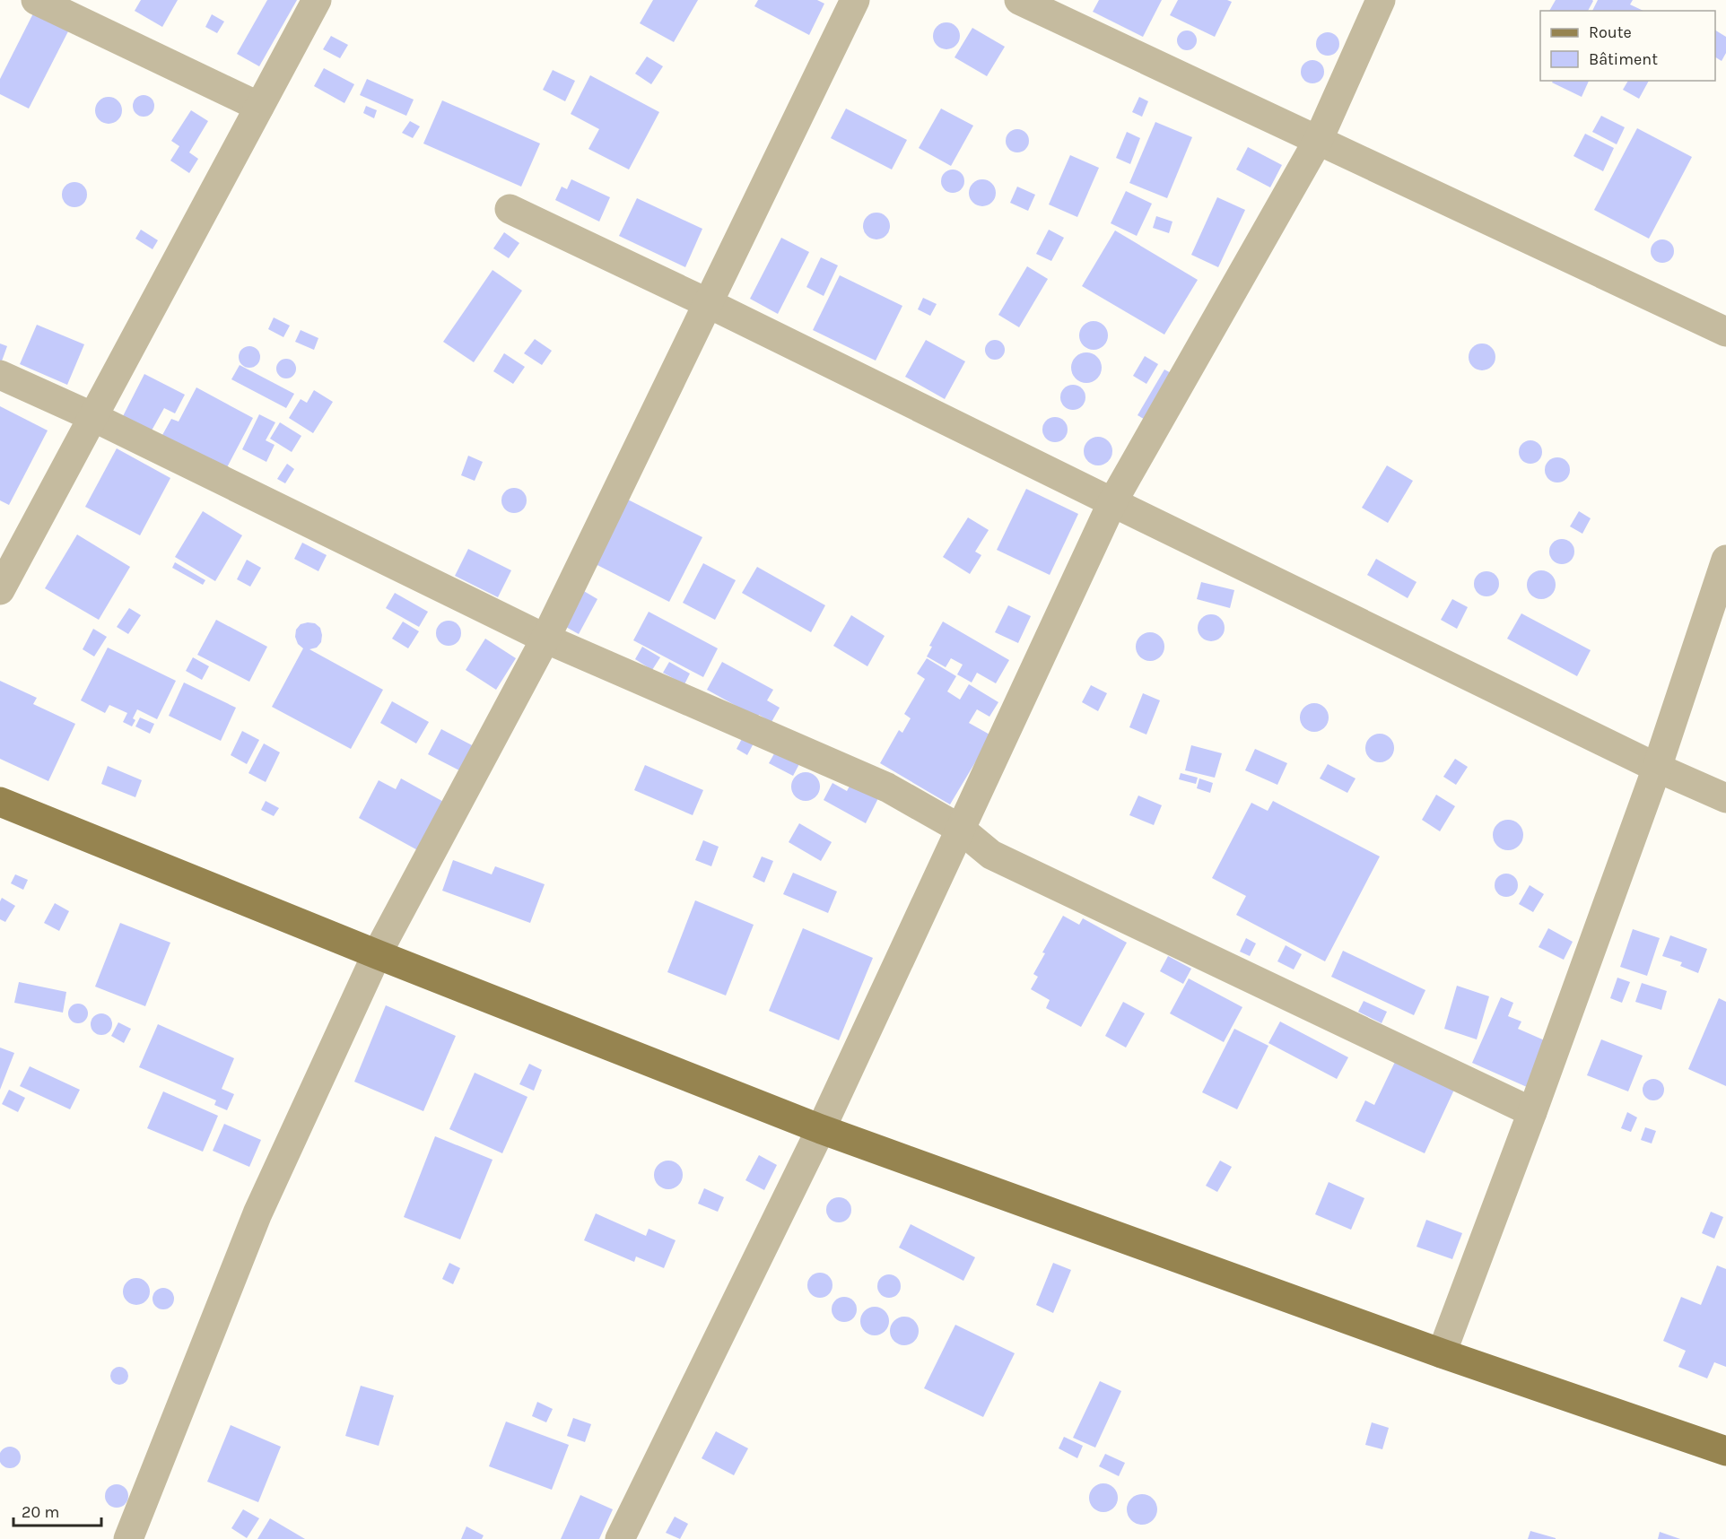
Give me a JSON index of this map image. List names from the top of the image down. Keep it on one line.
{"legend":["Route","Bâtiment"],"scale_bar":"20 m"}
